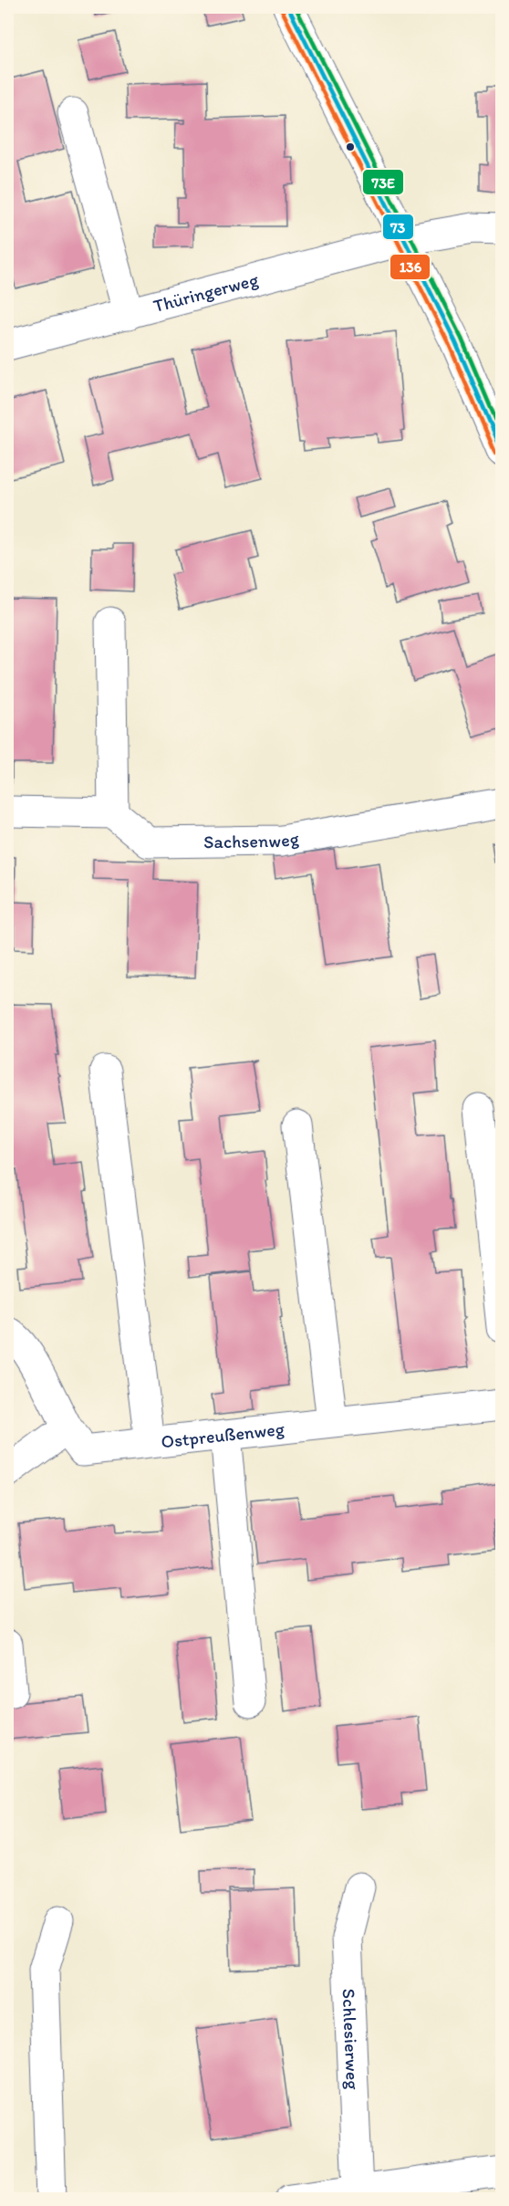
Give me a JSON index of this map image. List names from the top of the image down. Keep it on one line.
{"streets":{"street":["Thüringerweg","Sachsenweg","Ostpreußenweg","Schlesierweg"]},"lines":["transit line 73","transit line 73E","transit line 136"]}
